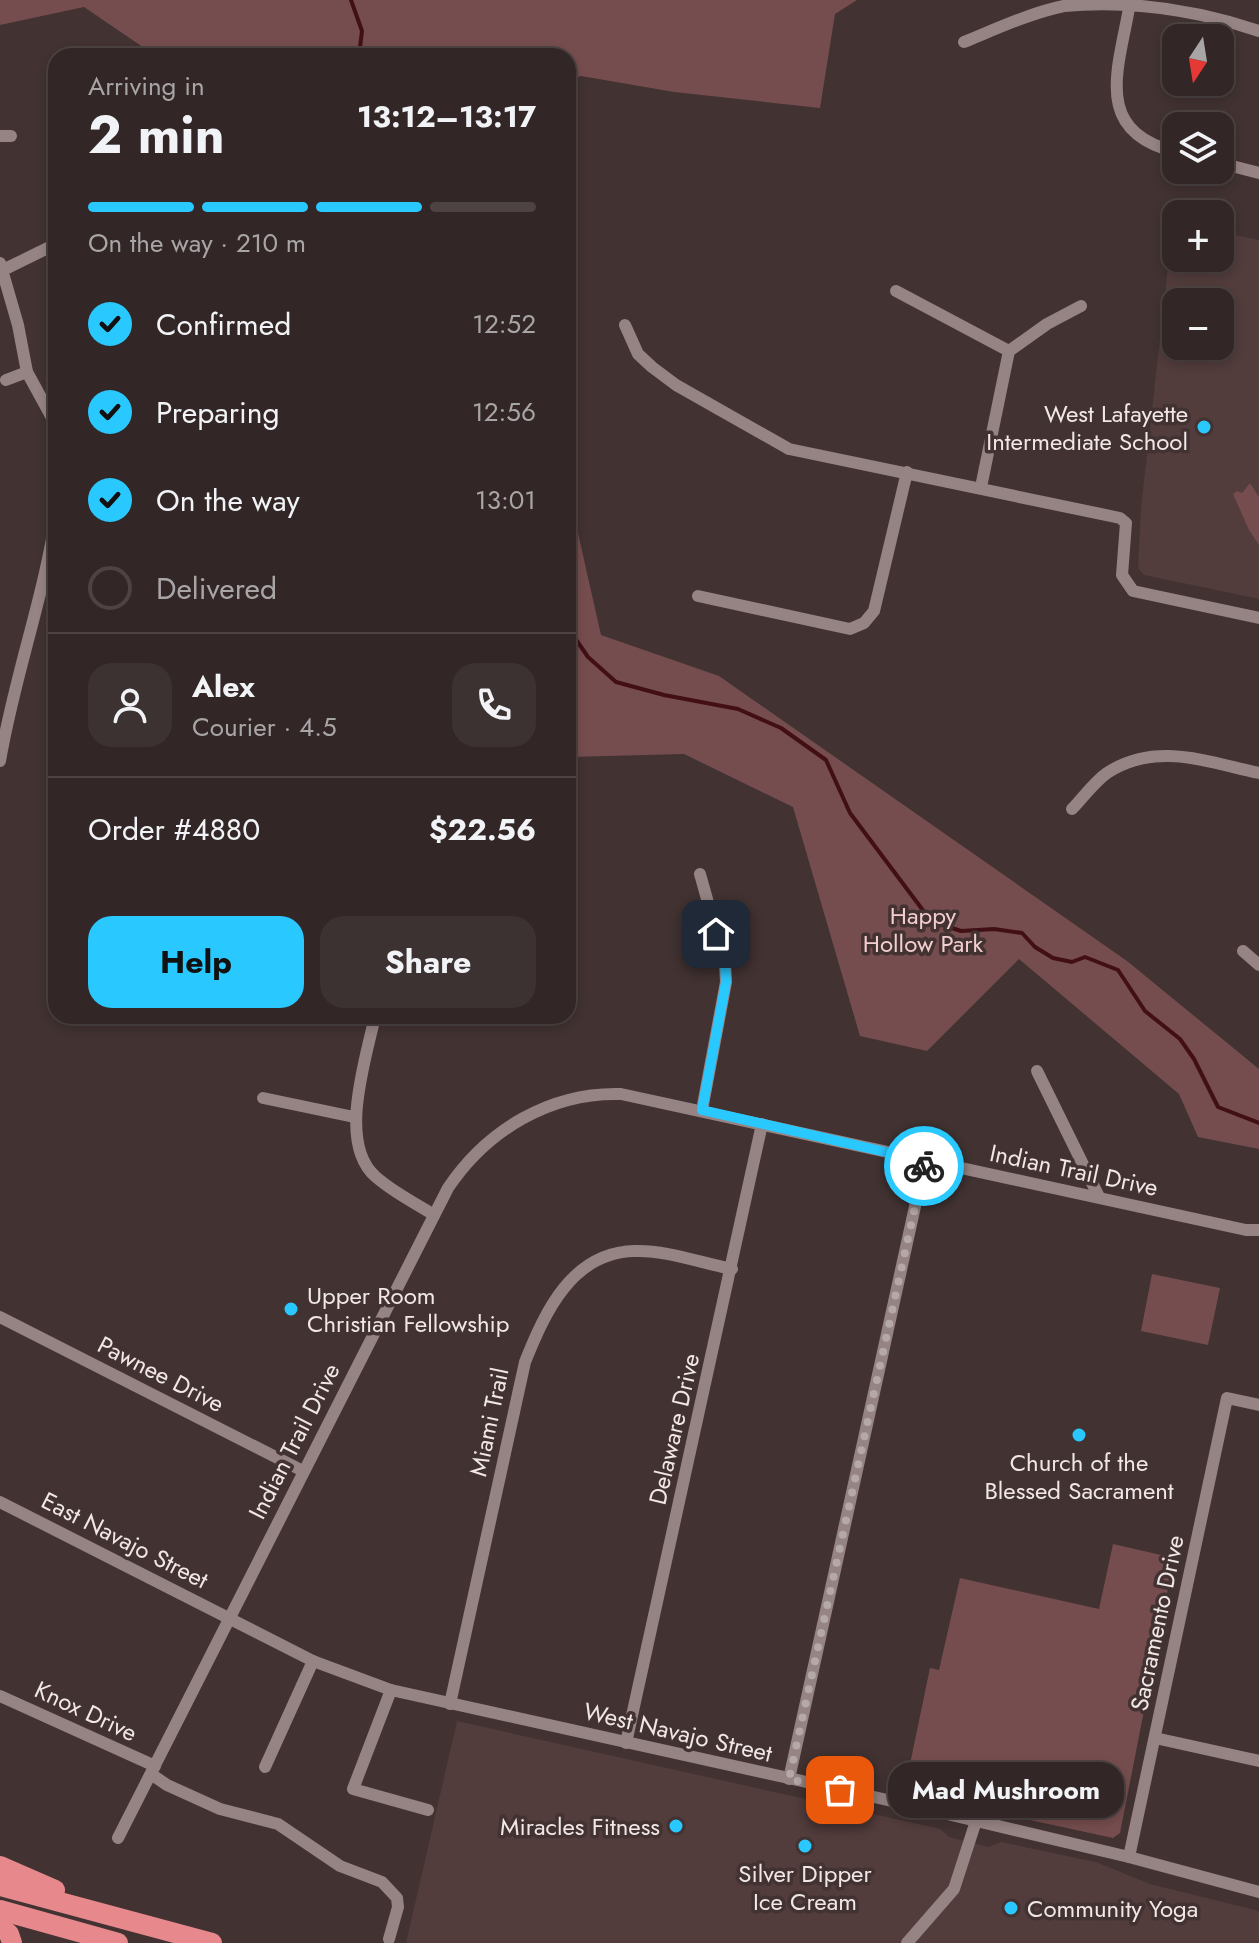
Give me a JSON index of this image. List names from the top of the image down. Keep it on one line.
{"streets":{"street":["Indian Trail Drive","Pawnee Drive","Miami Trail","Delaware Drive","East Navajo Street","Sacramento Drive","Knox Drive","West Navajo Street"]},"crossings":[["Indian Trail Drive","Pawnee Drive"],["Indian Trail Drive","Delaware Drive"],["Indian Trail Drive","East Navajo Street"],["Indian Trail Drive","Knox Drive"],["Indian Trail Drive","West Navajo Street"],["Miami Trail","Delaware Drive"],["Miami Trail","West Navajo Street"],["Delaware Drive","West Navajo Street"],["East Navajo Street","West Navajo Street"],["Sacramento Drive","West Navajo Street"]],"parks":["Happy Hollow Park"],"places":["West Lafayette Intermediate School","Upper Room Christian Fellowship","Church of the Blessed Sacrament","Mad Mushroom","Miracles Fitness","Silver Dipper Ice Cream","Community Yoga"],"north":"bottom","page":{"map_buttons":["+","−"],"heading":["2 min","Arriving in","13:12–13:17"],"panel":["Alex","Courier · 4.5","Order #4880","$22.56"],"bar":"On the way · 210 m","list":[["Confirmed","12:52"],["Preparing","12:56"],["On the way","13:01"],"Delivered"],"buttons":["Help","Share"],"bubble":"Mad Mushroom"}}
